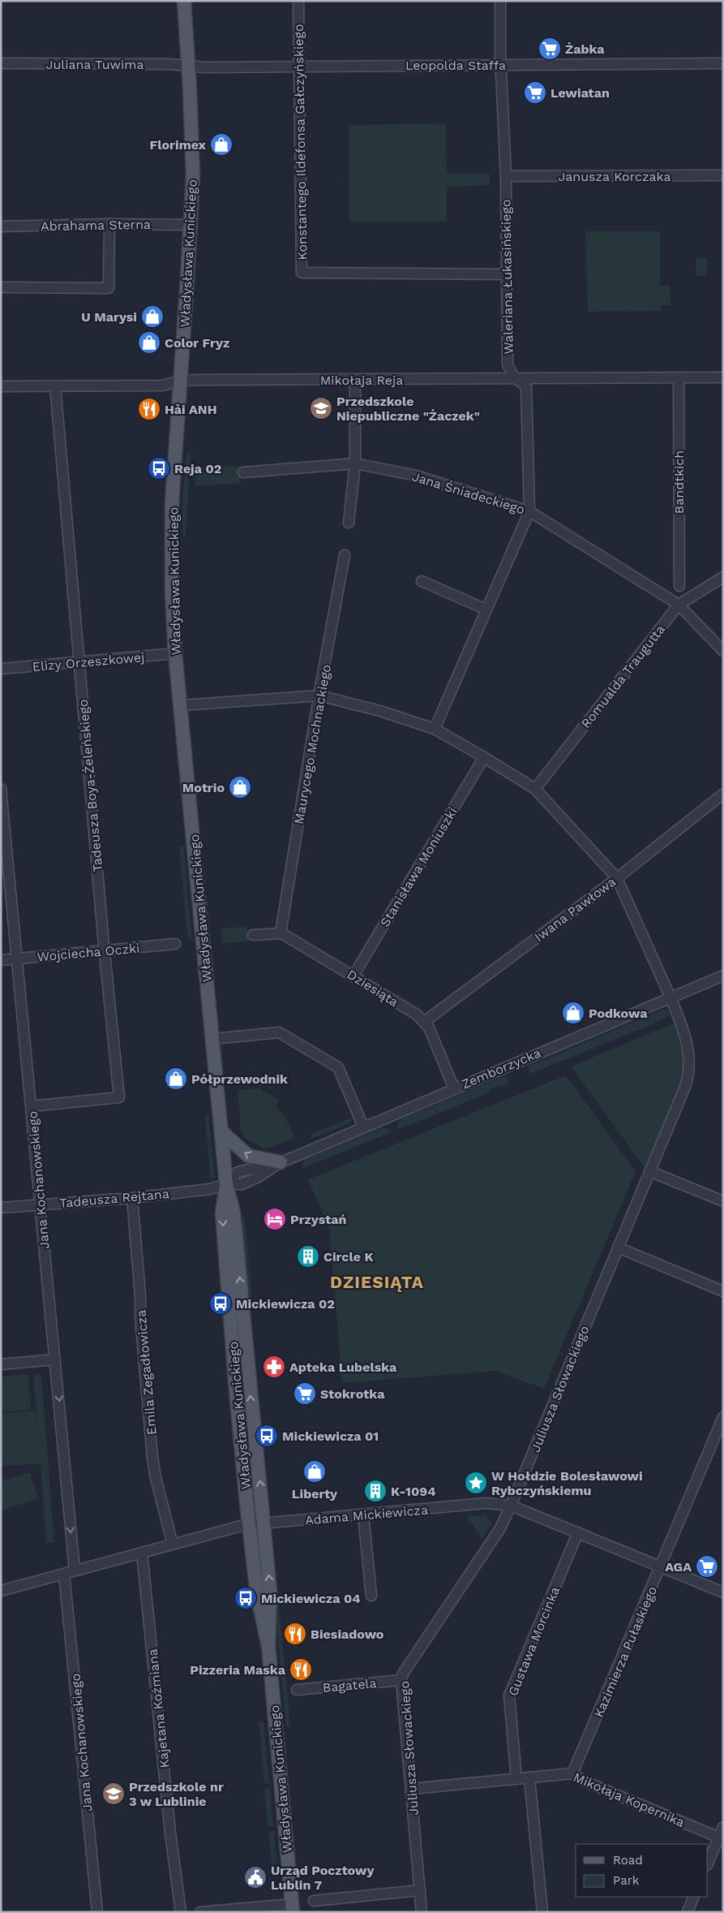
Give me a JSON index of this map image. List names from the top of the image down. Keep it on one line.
{"streets":{"main road":["Władysława Kunickiego"],"street":["Juliana Tuwima","Leopolda Staffa","Konstantego Ildefonsa Gałczyńskiego","Janusza Korczaka","Abrahama Sterna","Waleriana Łukasińskiego","Mikołaja Reja","Bandtkich","Jana Śniadeckiego","Elizy Orzeszkowej","Romualda Traugutta","Maurycego Mochnackiego","Tadeusza Boya-Żeleńskiego","Stanisława Moniuszki","Iwana Pawłowa","Wojciecha Oczki","Dziesiąta","Zemborzycka","Jana Kochanowskiego","Tadeusza Rejtana","Emila Zegadłowicza","Juliusza Słowackiego","Adama Mickiewicza","Gustawa Morcinka","Kazimierza Pułaskiego","Bagatela","Kajetana Koźmiana","Mikołaja Kopernika"]},"crossings":[["Juliana Tuwima","Leopolda Staffa"],["Juliana Tuwima","Władysława Kunickiego"],["Leopolda Staffa","Konstantego Ildefonsa Gałczyńskiego"],["Leopolda Staffa","Władysława Kunickiego"],["Leopolda Staffa","Waleriana Łukasińskiego"],["Konstantego Ildefonsa Gałczyńskiego","Waleriana Łukasińskiego"],["Janusza Korczaka","Waleriana Łukasińskiego"],["Abrahama Sterna","Władysława Kunickiego"],["Władysława Kunickiego","Mikołaja Reja"],["Władysława Kunickiego","Elizy Orzeszkowej"],["Władysława Kunickiego","Zemborzycka"],["Władysława Kunickiego","Tadeusza Rejtana"],["Władysława Kunickiego","Juliusza Słowackiego"],["Władysława Kunickiego","Adama Mickiewicza"],["Waleriana Łukasińskiego","Mikołaja Reja"],["Waleriana Łukasińskiego","Jana Śniadeckiego"],["Waleriana Łukasińskiego","Juliusza Słowackiego"],["Mikołaja Reja","Bandtkich"],["Mikołaja Reja","Tadeusza Boya-Żeleńskiego"],["Jana Śniadeckiego","Romualda Traugutta"],["Elizy Orzeszkowej","Tadeusza Boya-Żeleńskiego"],["Romualda Traugutta","Juliusza Słowackiego"],["Maurycego Mochnackiego","Dziesiąta"],["Maurycego Mochnackiego","Juliusza Słowackiego"],["Tadeusza Boya-Żeleńskiego","Wojciecha Oczki"],["Tadeusza Boya-Żeleńskiego","Jana Kochanowskiego"],["Stanisława Moniuszki","Dziesiąta"],["Stanisława Moniuszki","Juliusza Słowackiego"],["Iwana Pawłowa","Dziesiąta"],["Iwana Pawłowa","Juliusza Słowackiego"],["Wojciecha Oczki","Jana Kochanowskiego"],["Dziesiąta","Zemborzycka"],["Zemborzycka","Tadeusza Rejtana"],["Zemborzycka","Juliusza Słowackiego"],["Jana Kochanowskiego","Tadeusza Rejtana"],["Jana Kochanowskiego","Adama Mickiewicza"],["Tadeusza Rejtana","Emila Zegadłowicza"],["Emila Zegadłowicza","Adama Mickiewicza"],["Juliusza Słowackiego","Adama Mickiewicza"],["Juliusza Słowackiego","Bagatela"],["Juliusza Słowackiego","Mikołaja Kopernika"],["Adama Mickiewicza","Gustawa Morcinka"],["Adama Mickiewicza","Kazimierza Pułaskiego"],["Adama Mickiewicza","Kajetana Koźmiana"],["Gustawa Morcinka","Mikołaja Kopernika"],["Kazimierza Pułaskiego","Mikołaja Kopernika"]],"districts":["DZIESIĄTA"],"places":{"supermarket":["Żabka","Lewiatan","Stokrotka","AGA"],"shop":["Florimex","U Marysi","Color Fryz","Motrio","Podkowa","Półprzewodnik","Liberty"],"school or university":["Przedszkole Niepubliczne \"Żaczek\"","Przedszkole nr 3 w Lublinie"],"restaurant":["Hải ANH","Biesiadowo","Pizzeria Maska"],"bus stop":["Reja 02","Mickiewicza 02","Mickiewicza 01","Mickiewicza 04"],"hotel":["Przystań"],"building":["Circle K","K-1094"],"pharmacy":["Apteka Lubelska"],"place":["W Hołdzie Bolesławowi Rybczyńskiemu"],"public building":["Urząd Pocztowy Lublin 7"]},"legend":["Road","Park"]}
